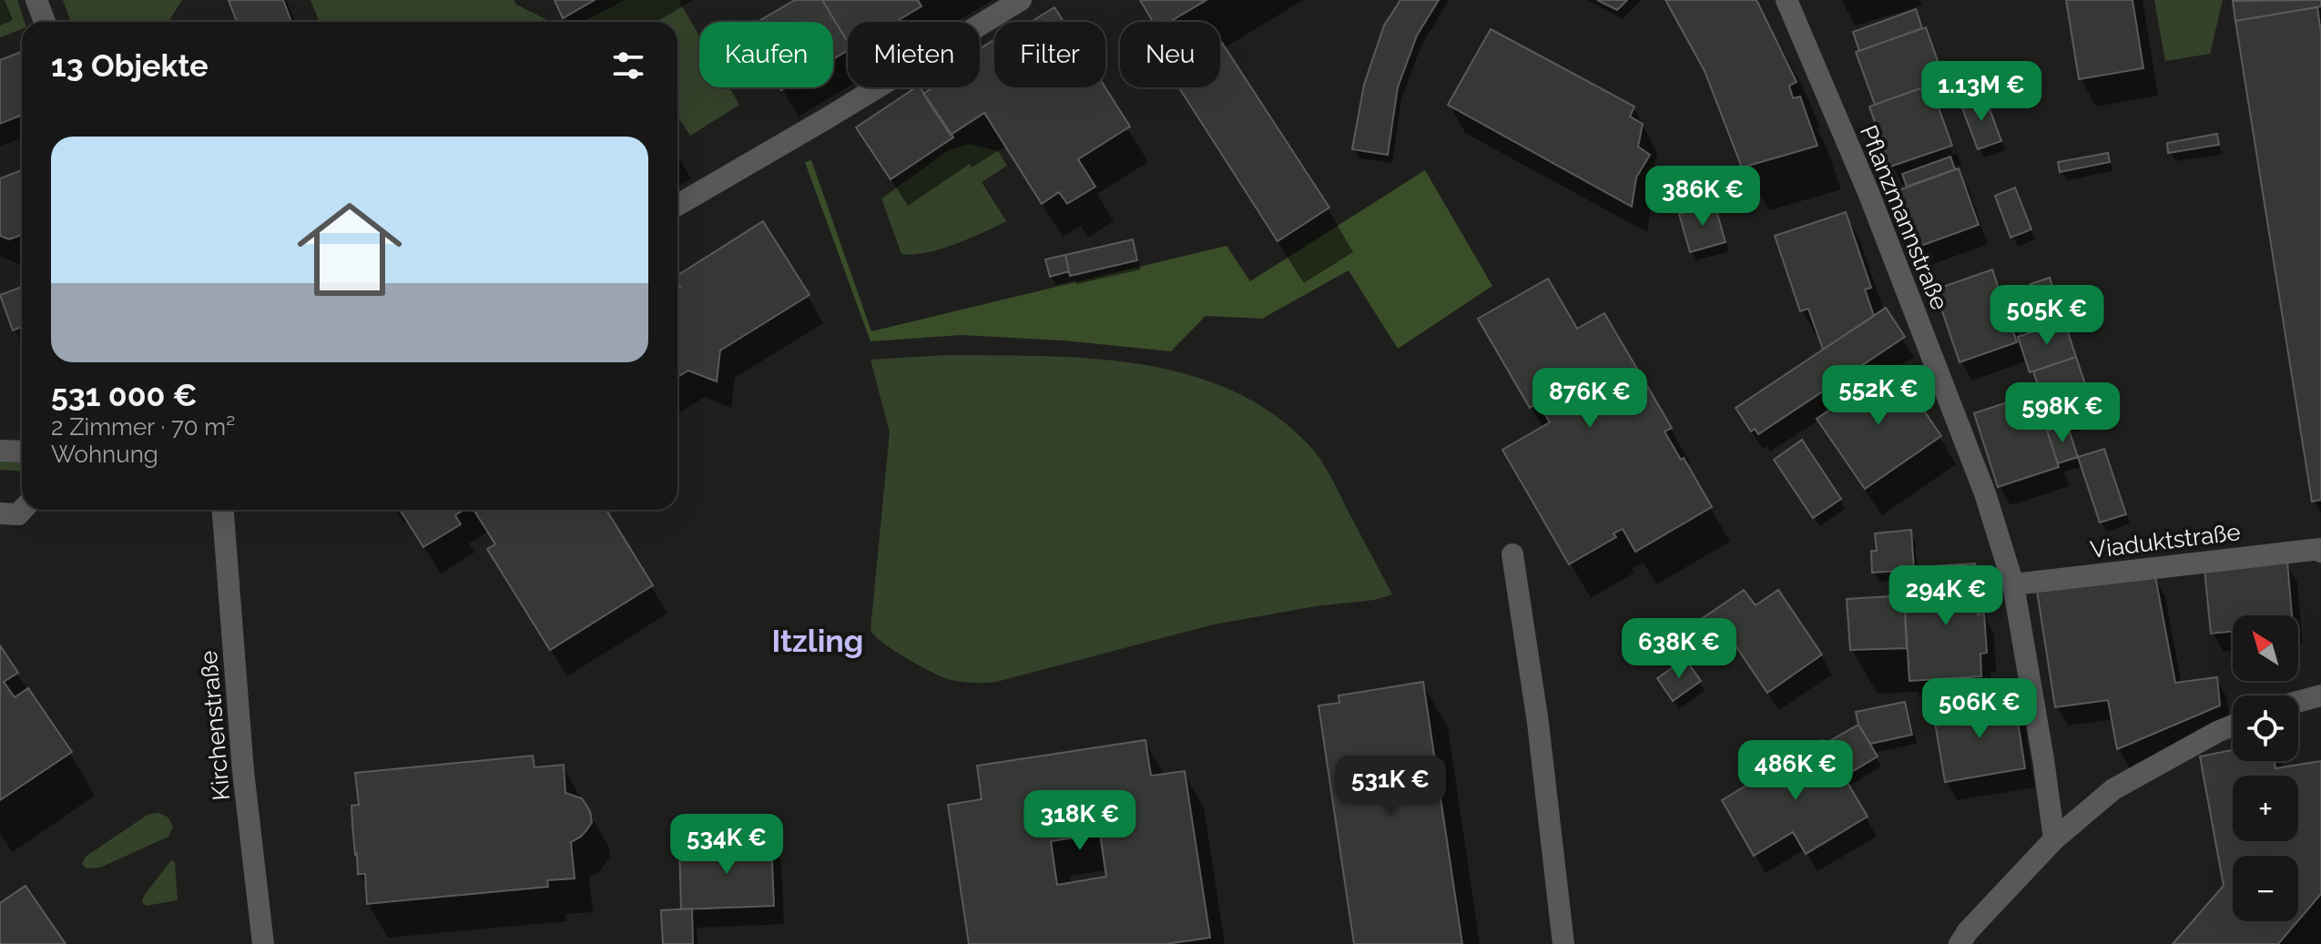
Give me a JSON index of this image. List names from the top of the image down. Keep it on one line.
{"streets":{"street":["Pflanzmannstraße","Viaduktstraße","Kirchenstraße"]},"crossings":[["Pflanzmannstraße","Viaduktstraße"]],"districts":["Itzling"],"north":"top left","page":{"chip":["Kaufen","Mieten","Filter","Neu"],"heading":"13 Objekte","price":["1.13M €","386K €","505K €","552K €","876K €","598K €","294K €","638K €","506K €","486K €","531K €","318K €","534K €"],"list":[{"name":"531 000 €","note":"2 Zimmer · 70 m² · Wohnung"}],"map_buttons":["+","−"]}}
